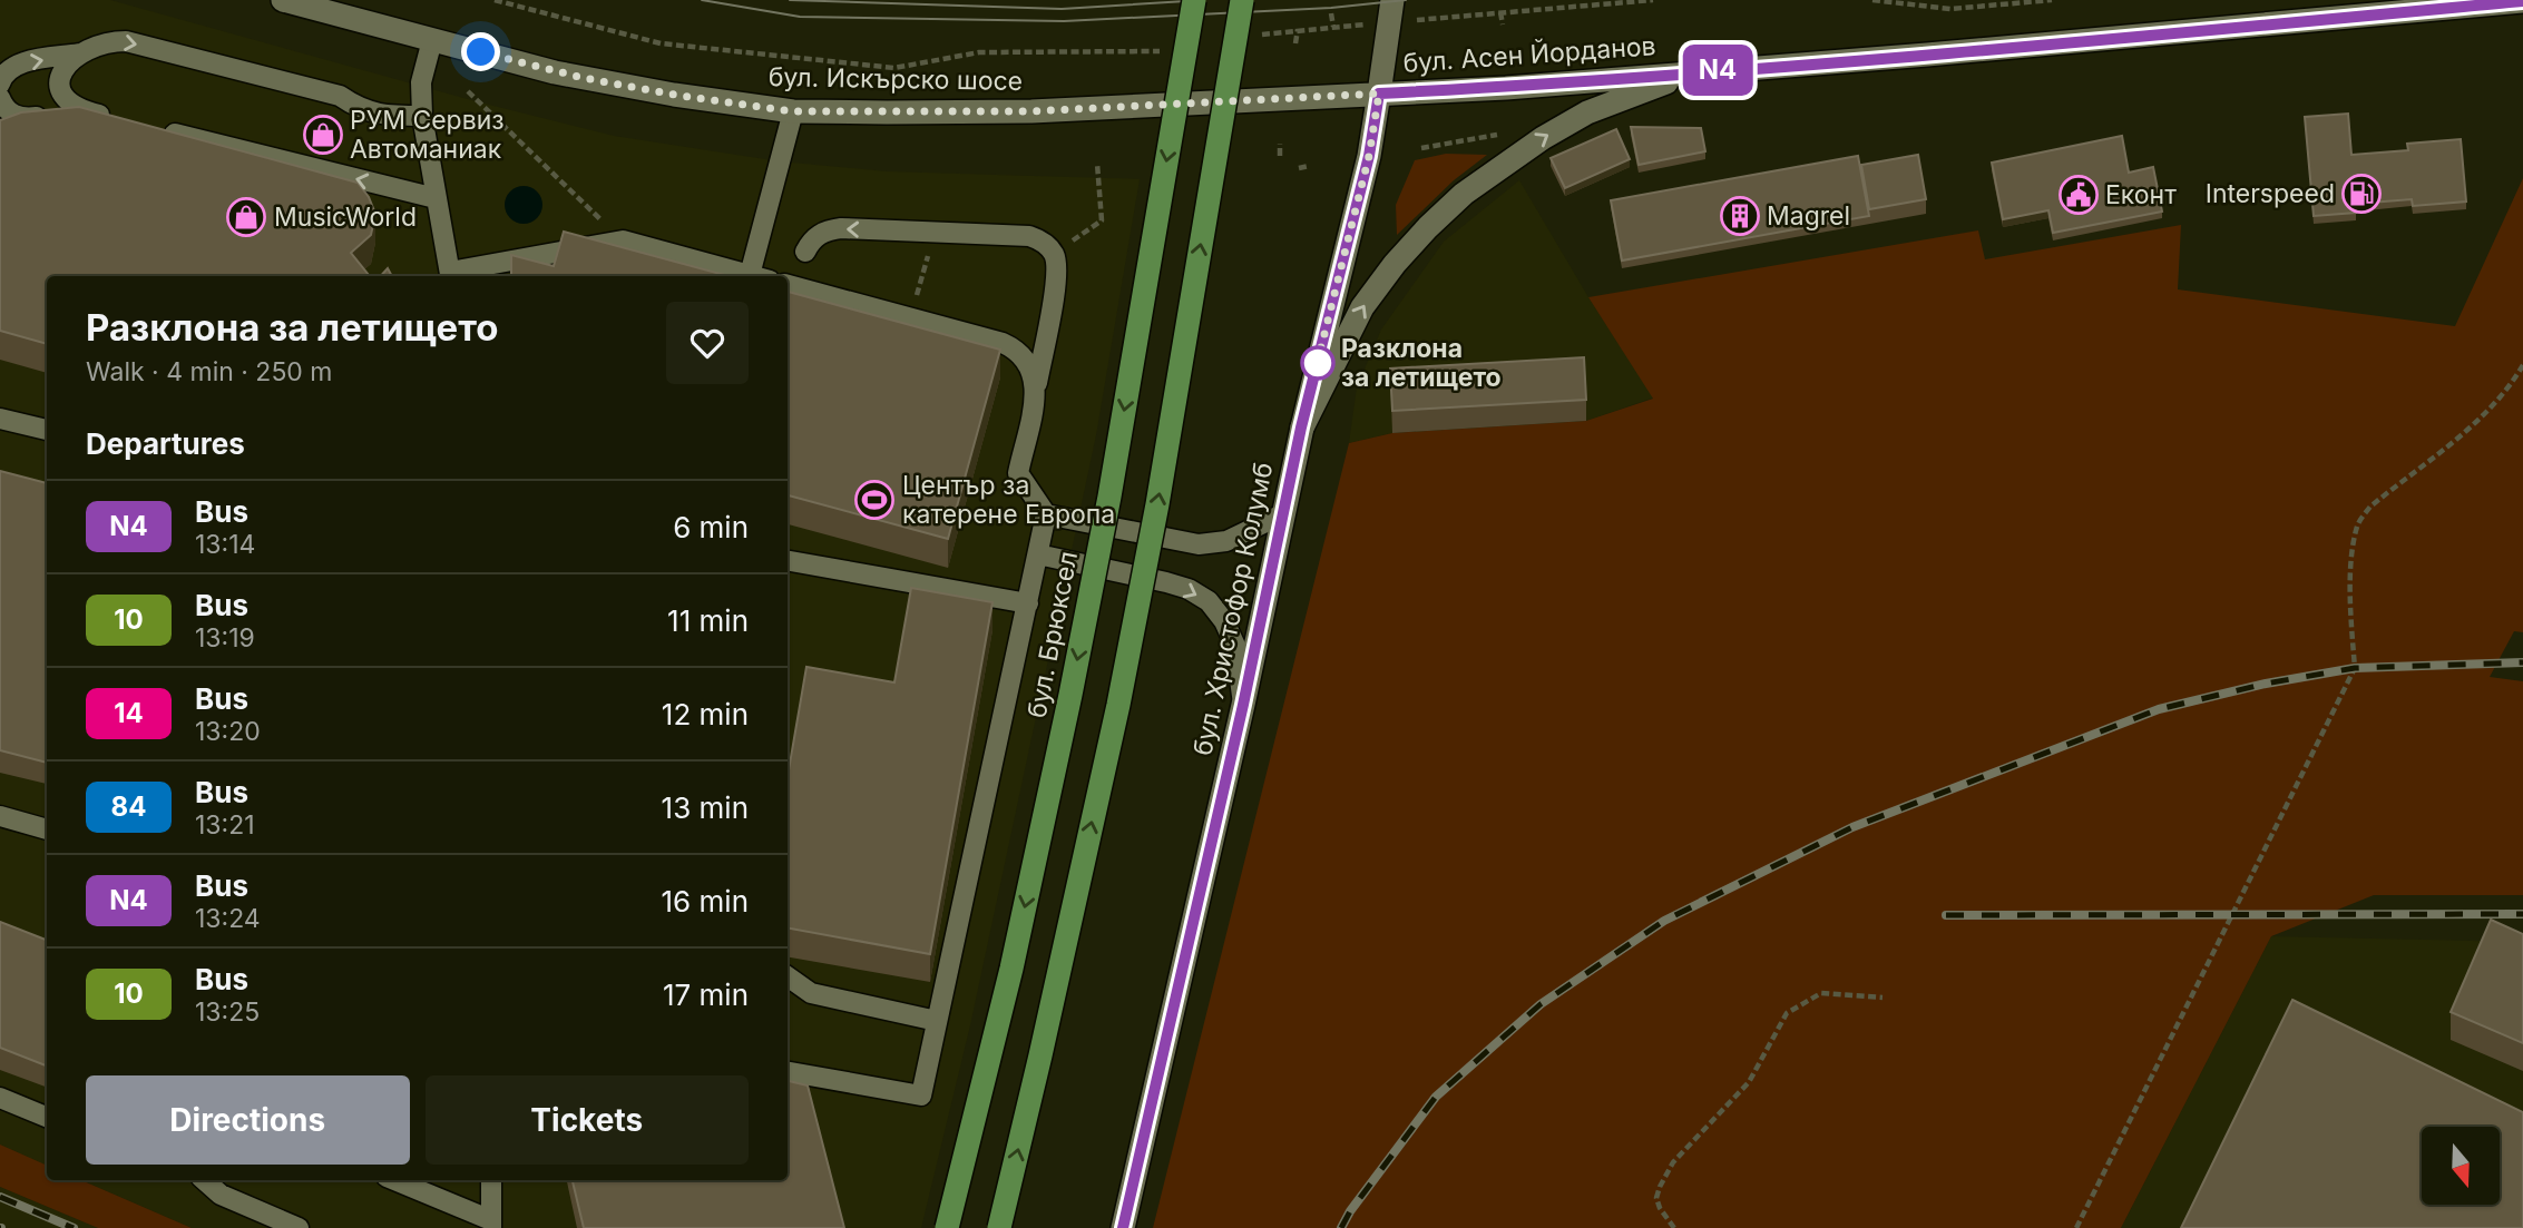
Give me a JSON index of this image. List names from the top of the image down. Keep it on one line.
{"streets":{"main road":["бул. Асен Йорданов","бул. Искърско шосе","бул. Христофор Колумб","бул. Брюксел"]},"crossings":[["бул. Асен Йорданов","бул. Искърско шосе"],["бул. Асен Йорданов","бул. Христофор Колумб"],["бул. Искърско шосе","бул. Христофор Колумб"]],"places":{"shop":["РУМ Сервиз Автоманиак","MusicWorld"],"fuel station":["Interspeed"],"public building":["Еконт"],"building":["Magrel"],"other":["Разклона за летището"],"sports":["Център за катерене Европа"]},"lines":["bus line N4"],"north":"bottom","page":{"on_map":"N4","heading":[["Разклона за летището","Walk · 4 min · 250 m"],"Departures"],"list":[{"mark":"N4","name":"Bus","note":"13:14","value":"6 min"},{"mark":"10","name":"Bus","note":"13:19","value":"11 min"},{"mark":"14","name":"Bus","note":"13:20","value":"12 min"},{"mark":"84","name":"Bus","note":"13:21","value":"13 min"},{"mark":"N4","name":"Bus","note":"13:24","value":"16 min"},{"mark":"10","name":"Bus","note":"13:25","value":"17 min"}],"buttons":["Directions","Tickets"]}}
